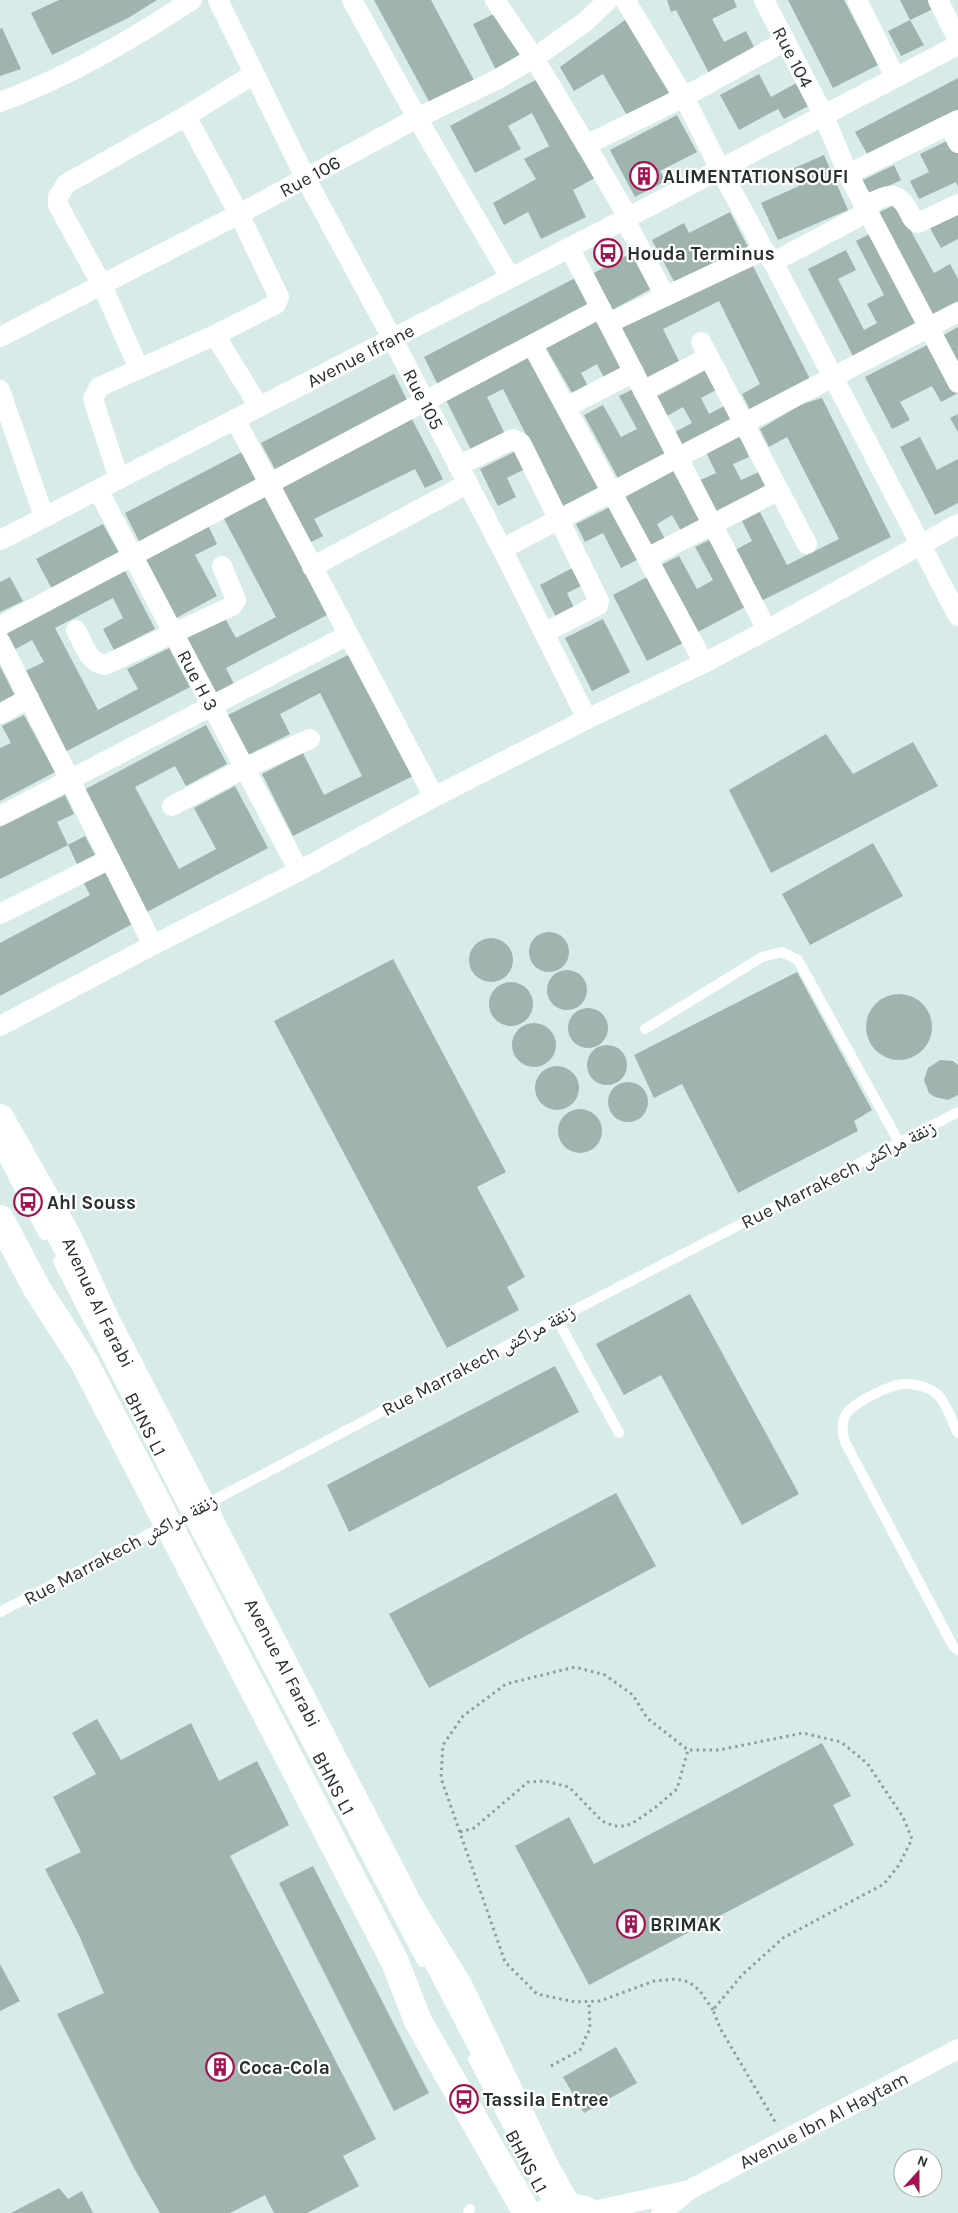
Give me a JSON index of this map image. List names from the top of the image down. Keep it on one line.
{"streets":{"street":["Rue 104","Rue 106","Avenue Ifrane","Rue 105","Rue H 3","Avenue Al Farabi","Avenue Ibn Al Haytam"],"lane":["Rue Marrakech زنقة مراكش","BHNS L1"]},"crossings":[["Rue 104","Avenue Ifrane"],["Rue 106","Rue 105"],["Avenue Ifrane","Rue 105"],["Avenue Ifrane","Rue H 3"],["Rue Marrakech زنقة مراكش","Avenue Al Farabi"],["Rue Marrakech زنقة مراكش","BHNS L1"],["Avenue Al Farabi","BHNS L1"],["Avenue Al Farabi","Avenue Ibn Al Haytam"]],"places":{"building":["ALIMENTATIONSOUFI","BRIMAK","Coca-Cola"],"bus stop":["Houda Terminus","Ahl Souss","Tassila Entree"]},"north":"top"}
